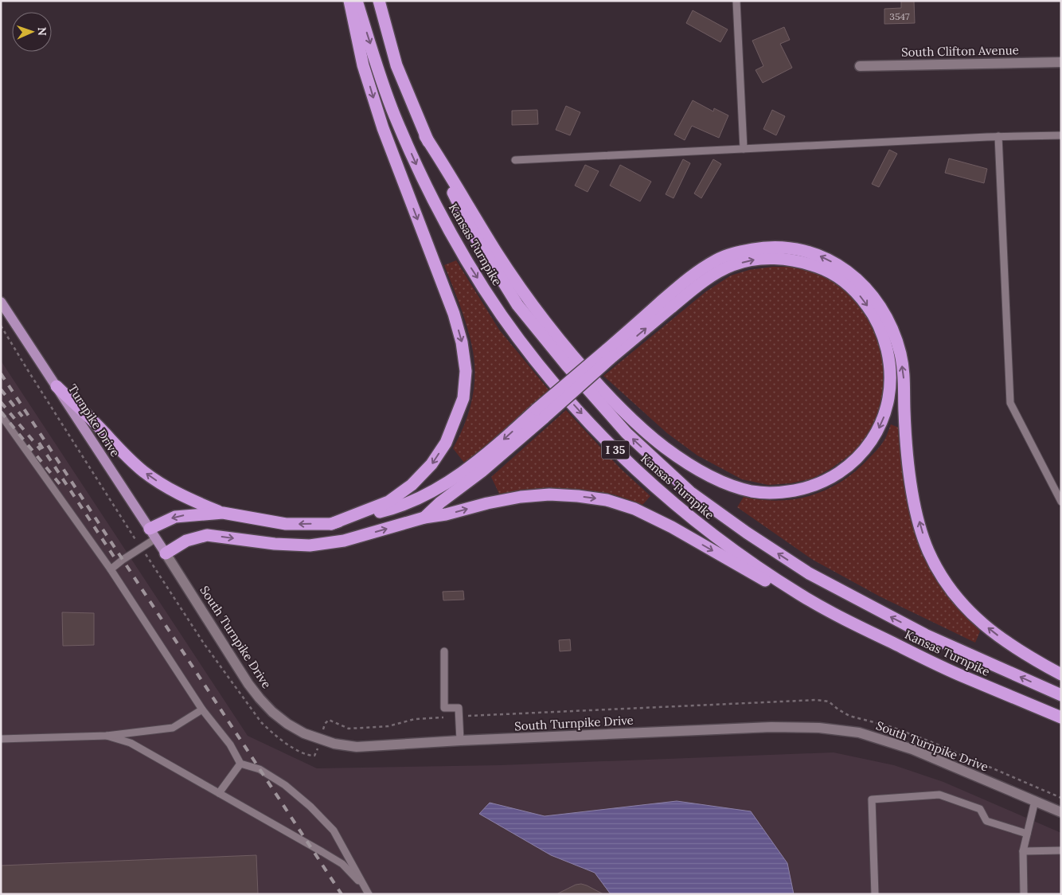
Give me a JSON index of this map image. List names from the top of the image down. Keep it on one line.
{"streets":{"highway":["Kansas Turnpike","I 35"],"main road":["Turnpike Drive"],"street":["South Clifton Avenue","South Turnpike Drive"]},"crossings":[["Turnpike Drive","South Turnpike Drive"]],"house_numbers":["3547"],"north":"right"}
